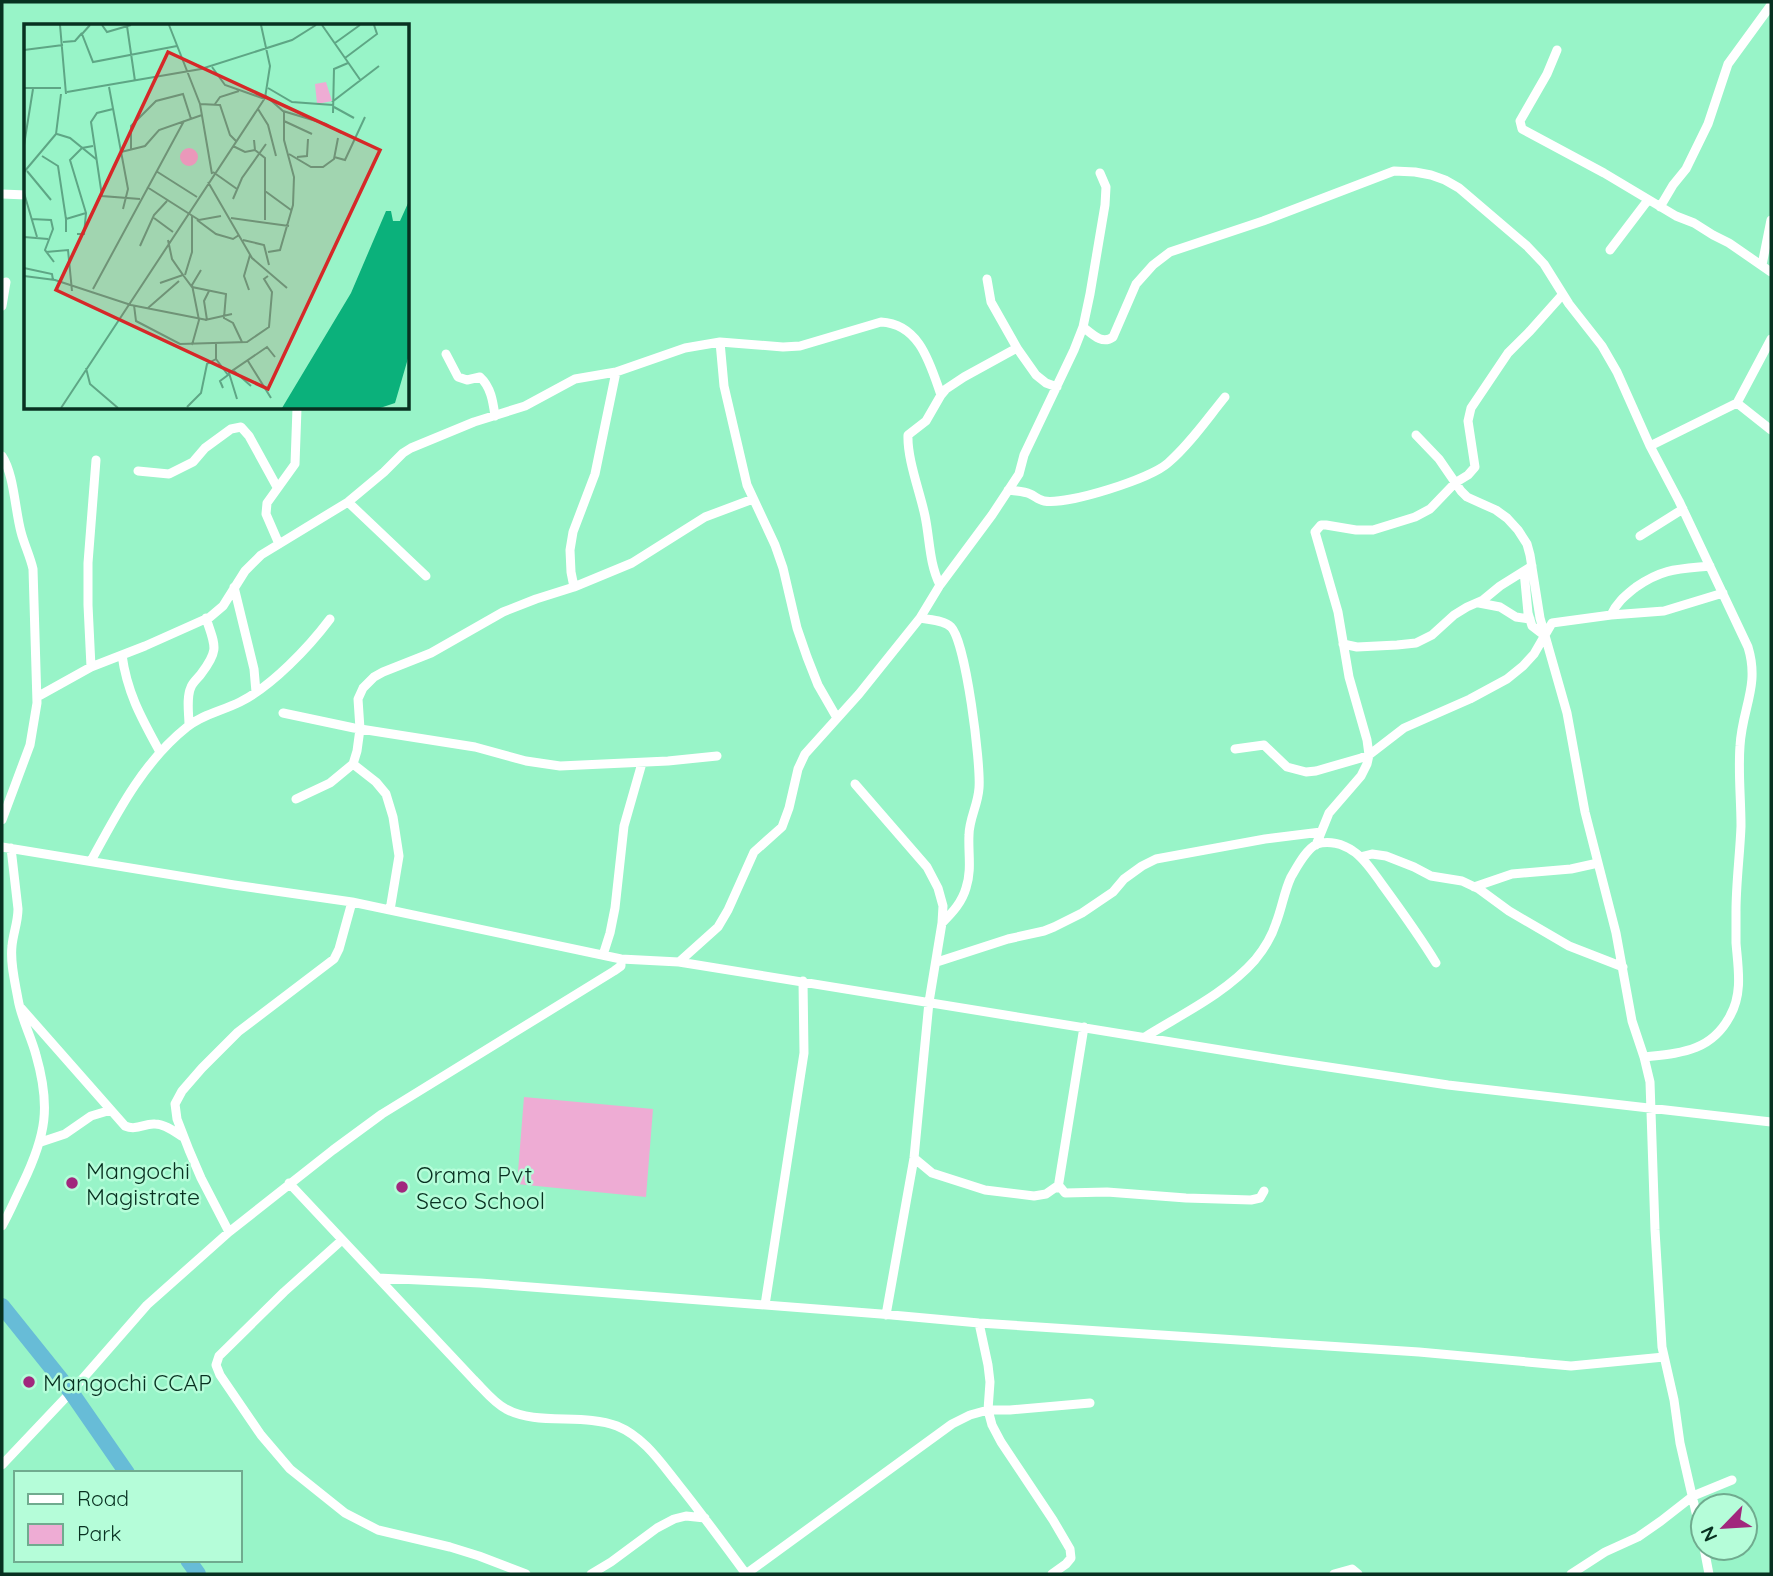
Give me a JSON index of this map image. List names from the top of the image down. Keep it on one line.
{"places":["Mangochi Magistrate","Orama Pvt Seco School","Mangochi CCAP"],"legend":["Road","Park"],"north":"bottom left"}
